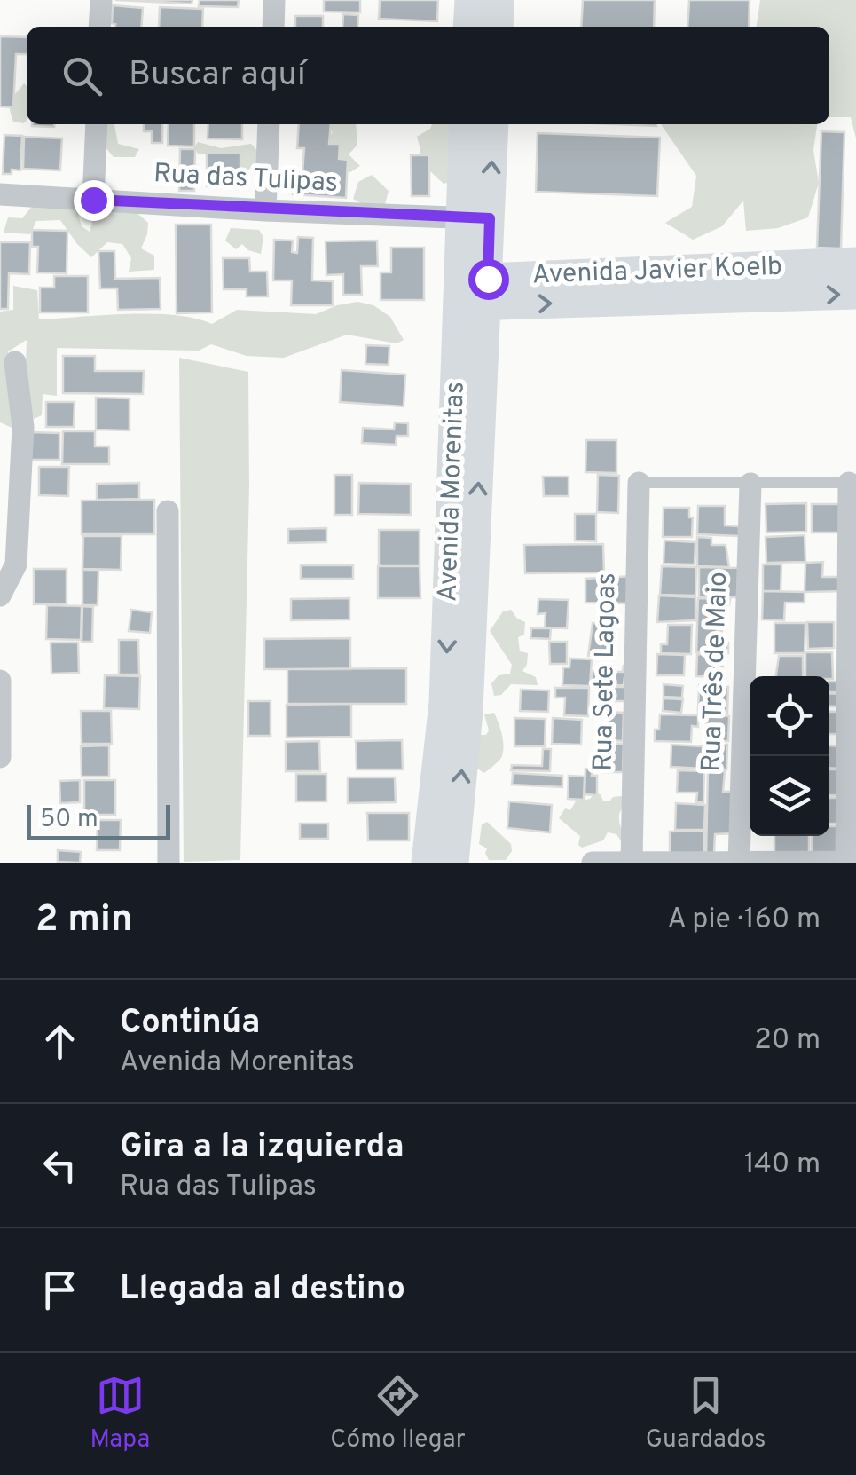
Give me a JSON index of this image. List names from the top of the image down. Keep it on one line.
{"streets":{"main road":["Avenida Javier Koelb","Avenida Morenitas"],"street":["Rua das Tulipas","Rua Sete Lagoas","Rua Três de Maio"]},"crossings":[["Rua das Tulipas","Avenida Morenitas"],["Avenida Javier Koelb","Avenida Morenitas"]],"scale_bar":"50 m","page":{"search":"Buscar aquí","scale":"50 m","heading":["2 min","A pie · 160 m"],"list":[["Continúa","Avenida Morenitas","20 m"],["Gira a la izquierda","Rua das Tulipas","140 m"],"Llegada al destino"],"nav":["Mapa","Cómo llegar","Guardados"]}}
